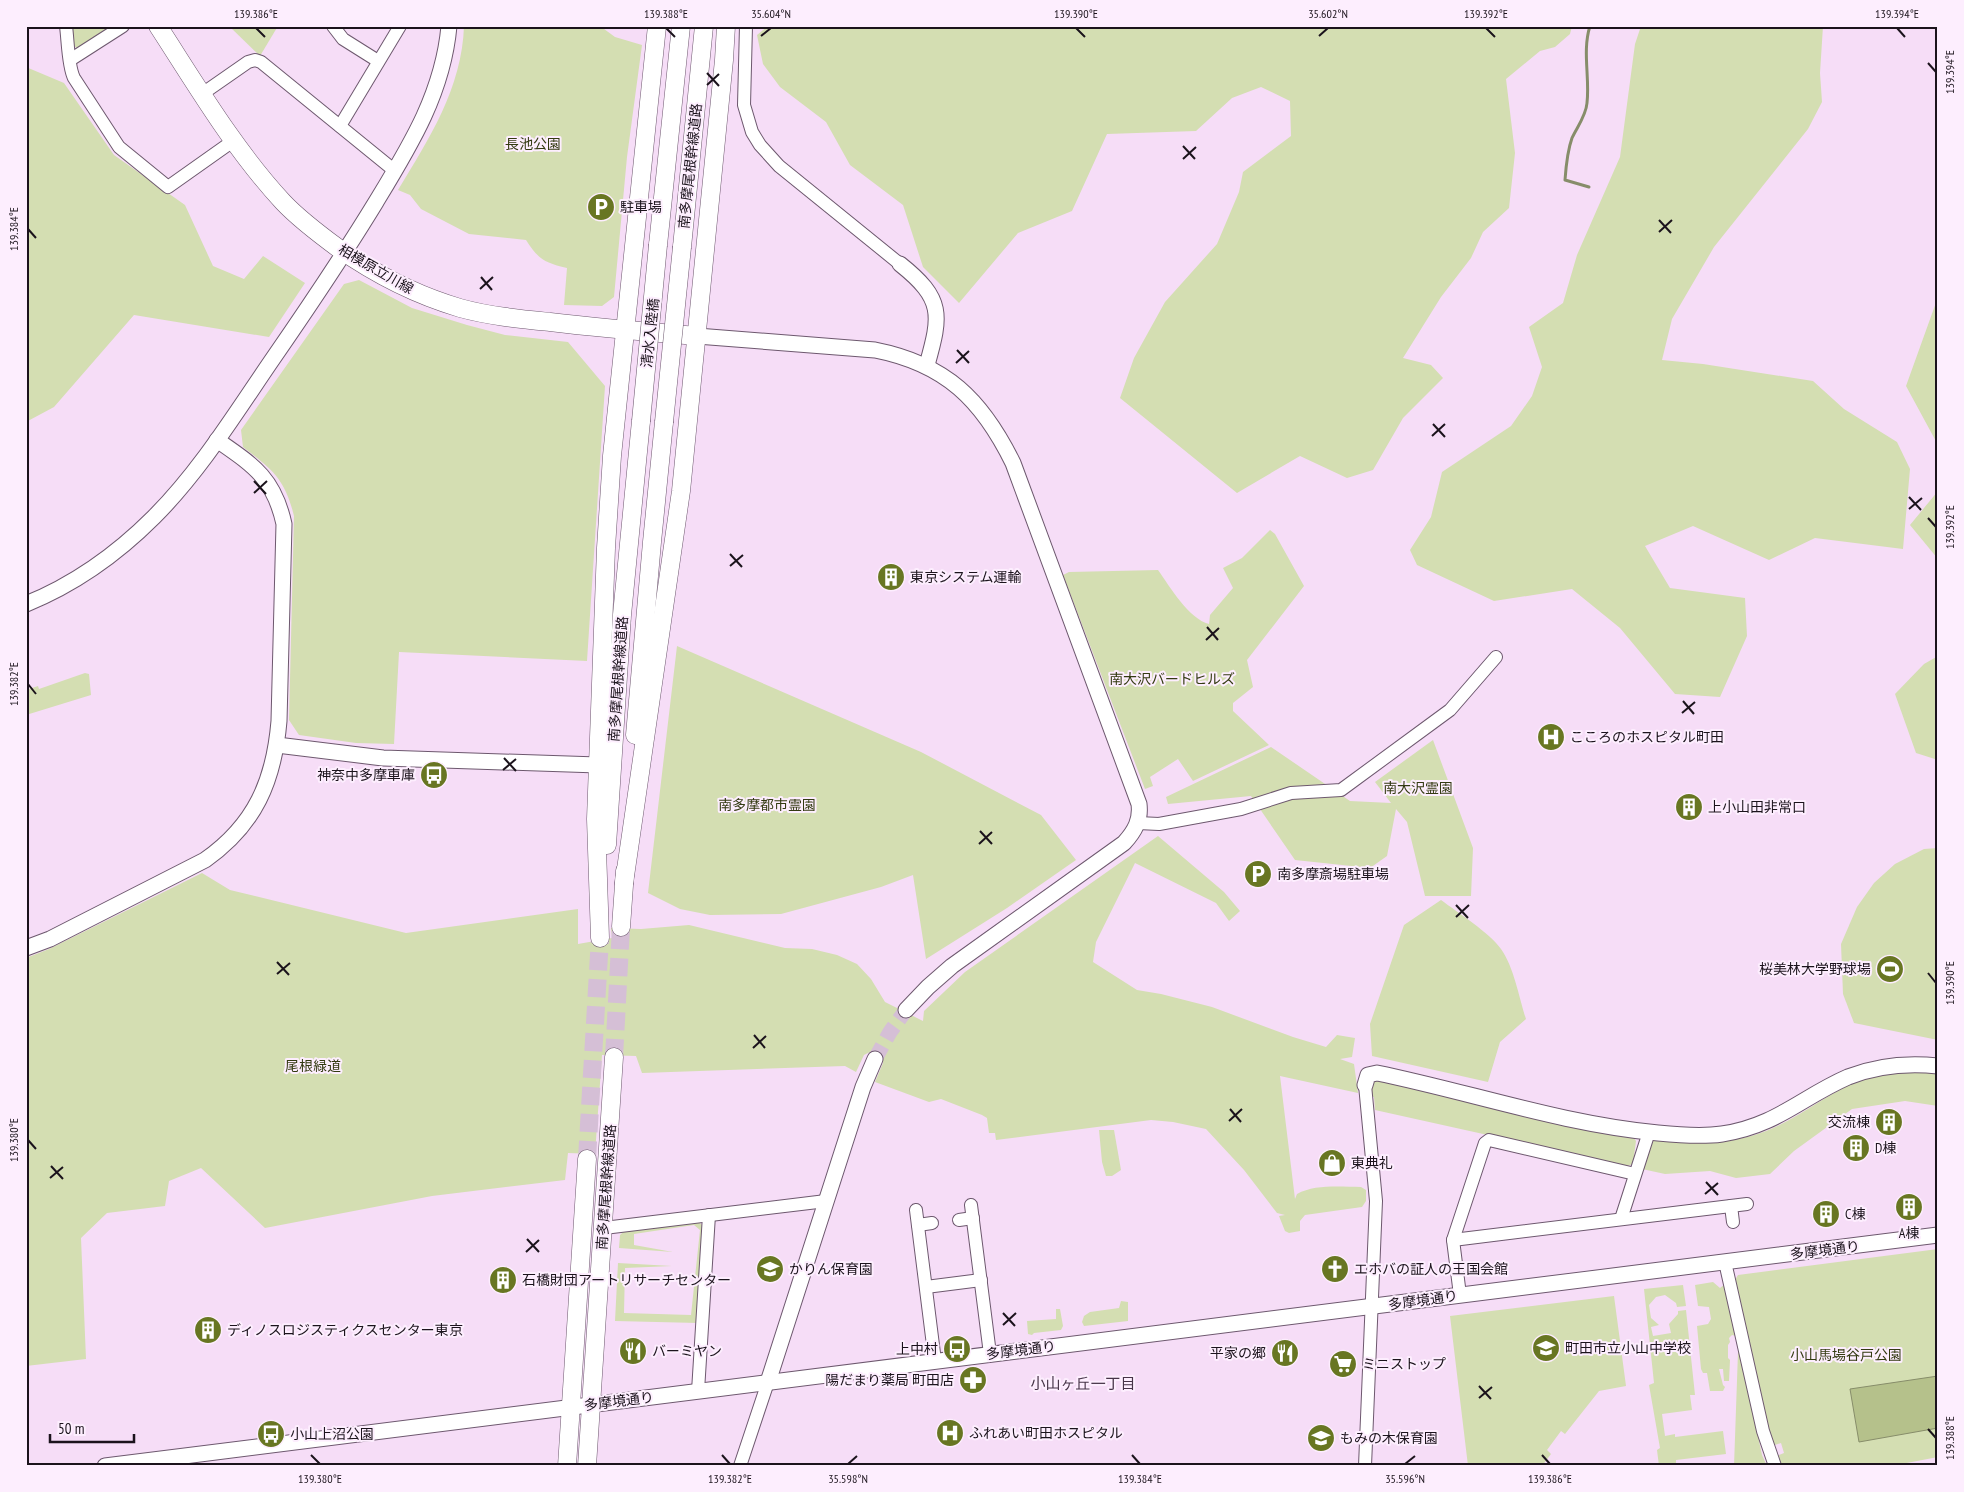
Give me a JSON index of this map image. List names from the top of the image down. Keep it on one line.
{"streets":{"main road":["南多摩尾根幹線道路","相模原立川線","清水入陸橋"],"street":["多摩境通り"]},"crossings":[["南多摩尾根幹線道路","清水入陸橋"],["南多摩尾根幹線道路","多摩境通り"]],"districts":["小山ヶ丘一丁目"],"parks":["長池公園","南大沢バードヒルズ","南大沢霊園","南多摩都市霊園","尾根緑道","小山馬場谷戸公園"],"places":{"parking":["駐車場","南多摩斎場駐車場"],"building":["東京システム運輸","上小山田非常口","交流棟","D棟","A棟","C棟","石橋財団アートリサーチセンター","ディノスロジスティクスセンター東京"],"hospital":["こころのホスピタル町田","ふれあい町田ホスピタル"],"bus stop":["神奈中多摩車庫","上中村","小山上沼公園"],"sports":["桜美林大学野球場"],"shop":["東典礼"],"school or university":["かりん保育園","町田市立小山中学校","もみの木保育園"],"church":["エホバの証人の王国会館"],"restaurant":["バーミヤン","平家の郷"],"supermarket":["ミニストップ"],"pharmacy":["陽だまり薬局 町田店"]},"scale_bar":"50 m","coordinates":["139.386°E","139.388°E","35.604°N","139.390°E","35.602°N","139.392°E","139.394°E","139.384°E","139.382°E","139.380°E","35.598°N","35.596°N"]}
